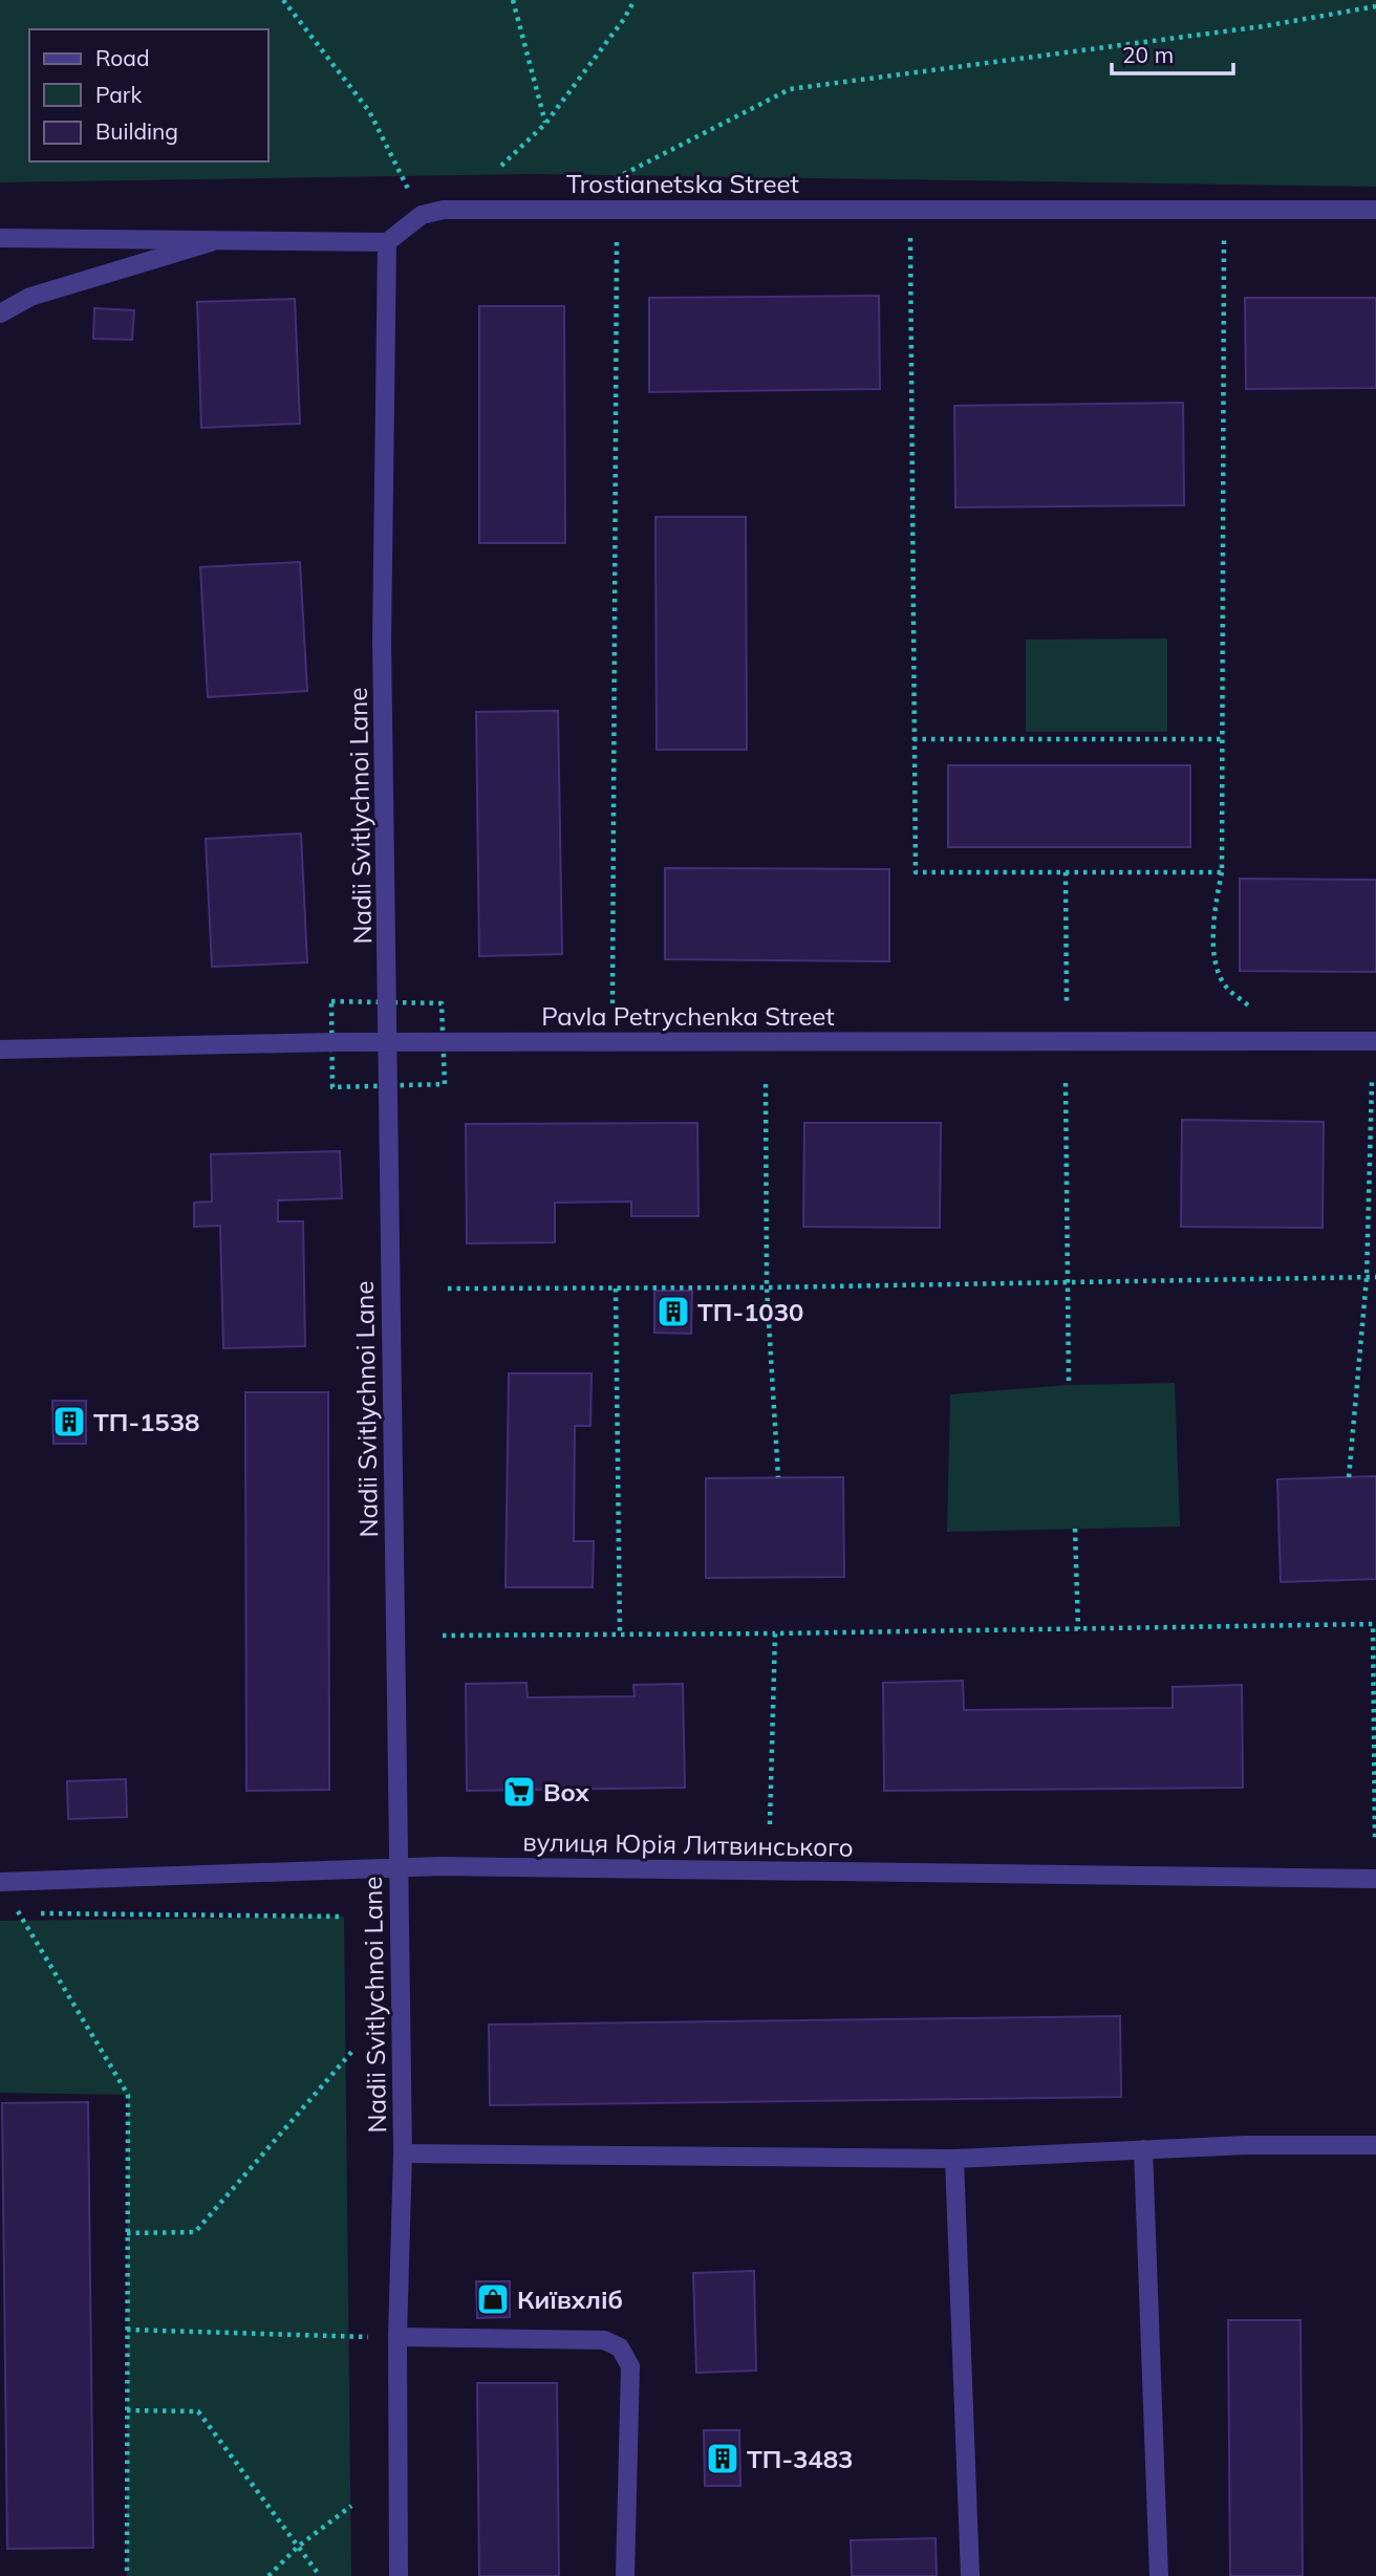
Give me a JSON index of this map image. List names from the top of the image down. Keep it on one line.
{"streets":{"street":["Trostianetska Street","Nadii Svitlychnoi Lane","Pavla Petrychenka Street","вулиця Юрія Литвинського"]},"crossings":[["Trostianetska Street","Nadii Svitlychnoi Lane"],["Nadii Svitlychnoi Lane","Pavla Petrychenka Street"],["Nadii Svitlychnoi Lane","вулиця Юрія Литвинського"]],"places":{"building":["ТП-1030","ТП-1538","ТП-3483"],"supermarket":["Box"],"shop":["Київхліб"]},"legend":["Road","Park","Building"],"scale_bar":"20 m"}
